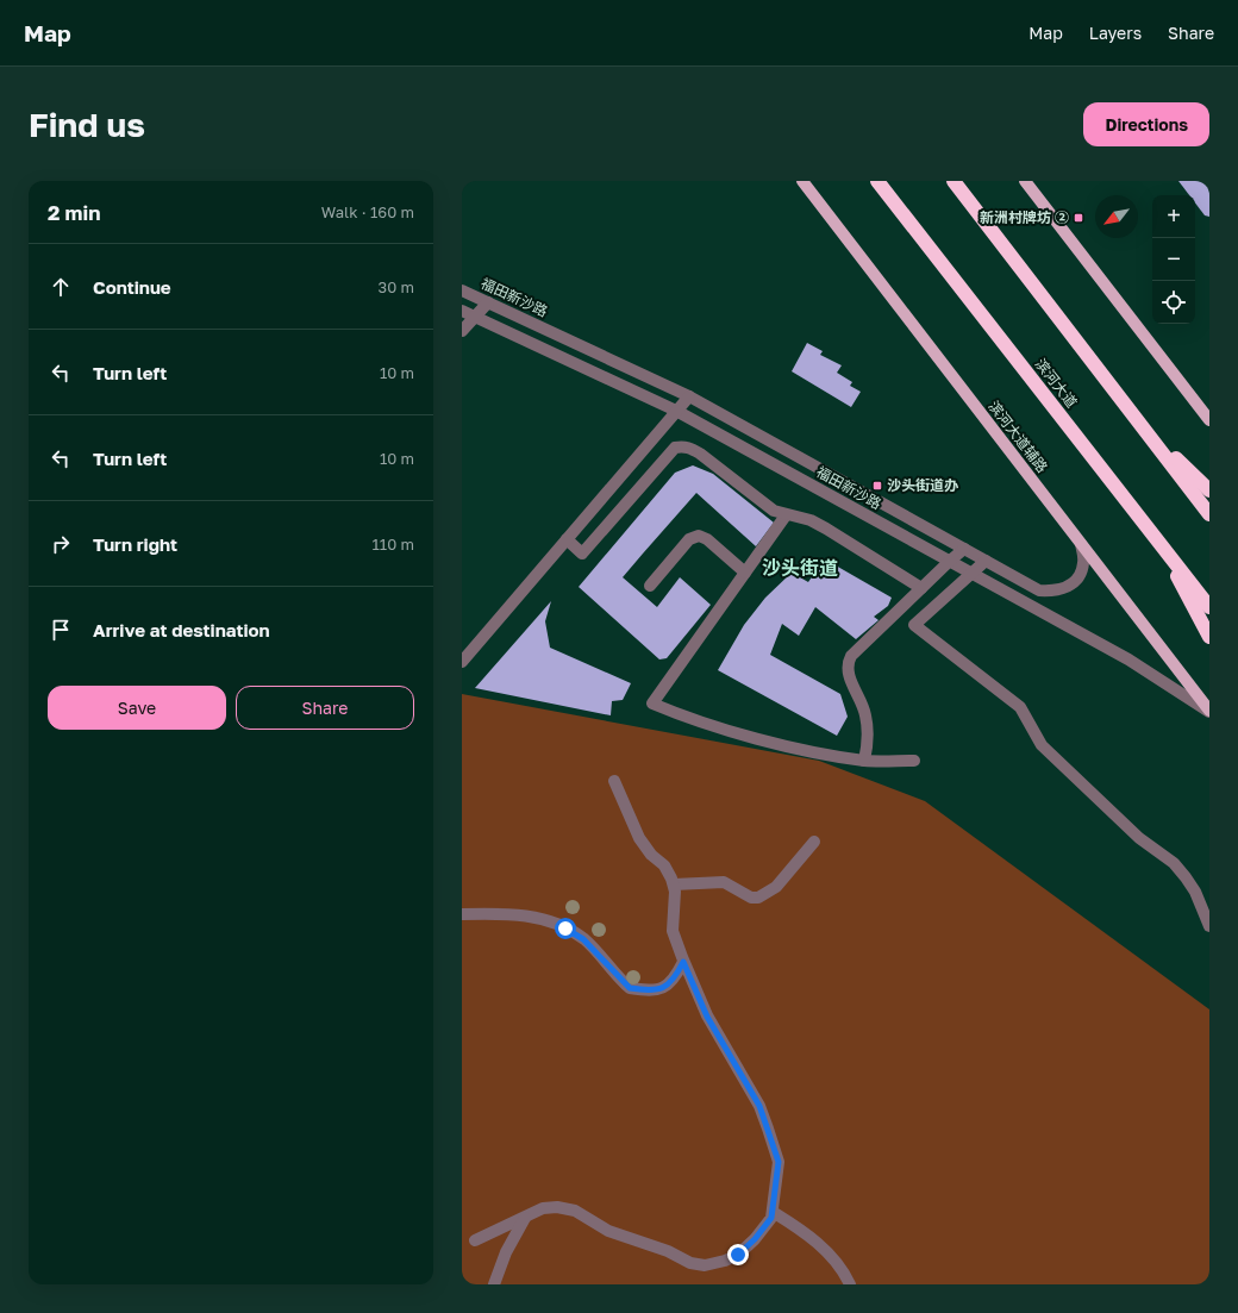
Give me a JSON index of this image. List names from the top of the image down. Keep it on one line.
{"streets":{"highway":["滨河大道"],"main road":["滨河大道辅路"],"street":["福田新沙路"]},"crossings":[["福田新沙路","滨河大道辅路"]],"districts":["沙头街道"],"places":{"transit":["新洲村牌坊 ②","沙头街道办"]},"north":"bottom left","page":{"header":"Map","nav":["Map","Layers","Share"],"buttons":["Directions",["Save","Share"]],"title":"Find us","heading":["2 min","Walk · 160 m"],"map_buttons":["+","−"],"list":[["Continue","30 m"],["Turn left","10 m"],["Turn left","10 m"],["Turn right","110 m"],"Arrive at destination"]}}
